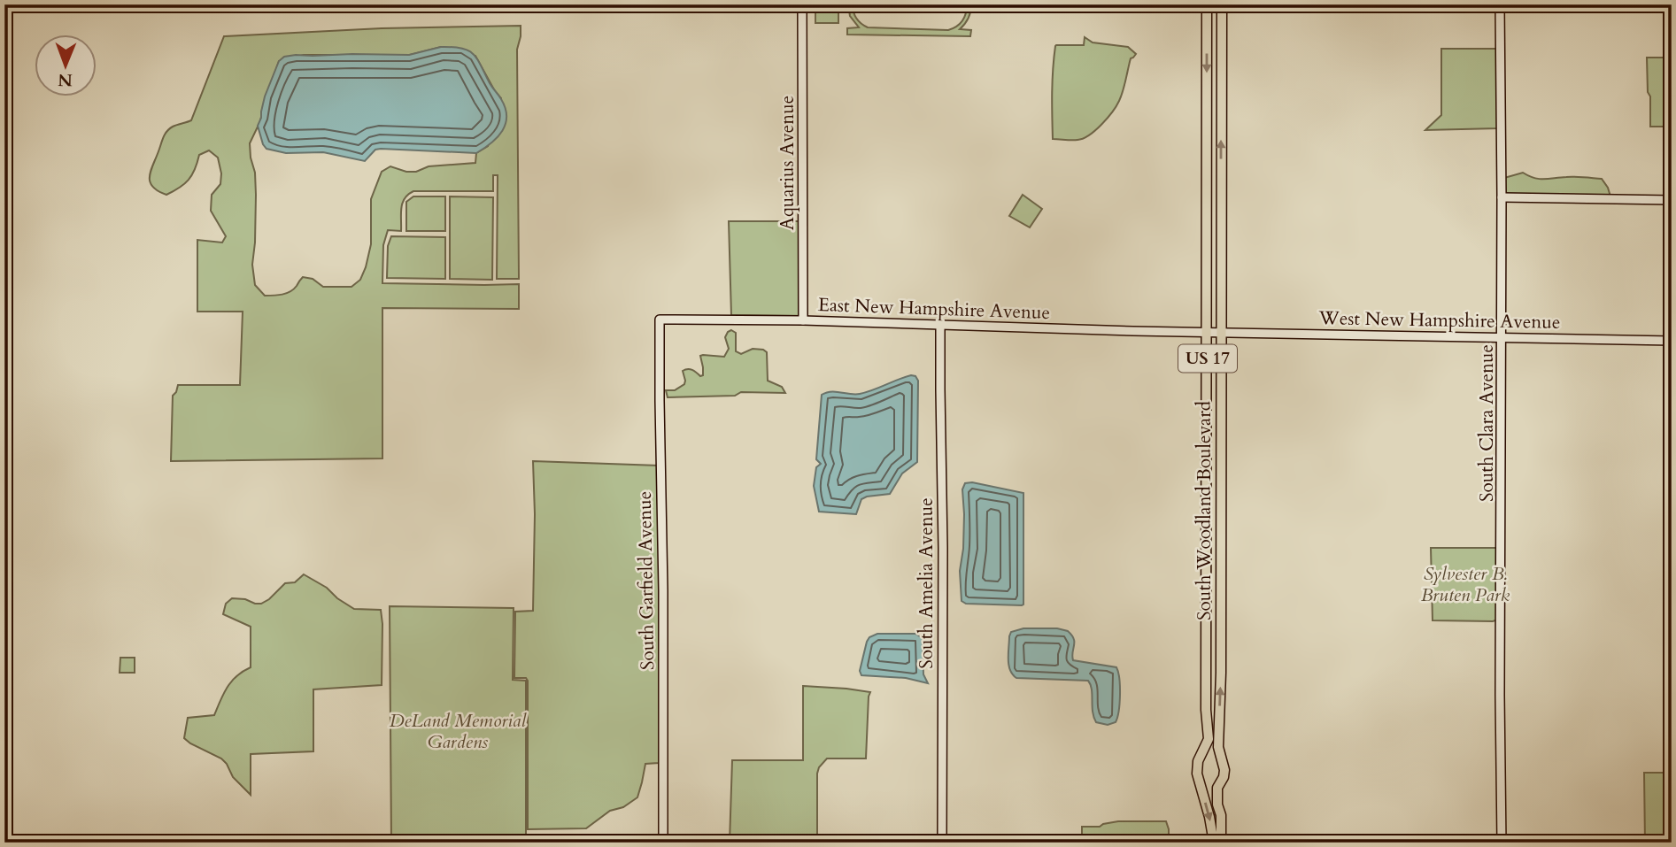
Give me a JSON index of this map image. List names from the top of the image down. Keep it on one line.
{"streets":{"main road":["US 17","South Woodland Boulevard"],"street":["Aquarius Avenue","East New Hampshire Avenue","West New Hampshire Avenue","South Clara Avenue","South Garfield Avenue","South Amelia Avenue"]},"crossings":[["Aquarius Avenue","East New Hampshire Avenue"],["East New Hampshire Avenue","West New Hampshire Avenue"],["East New Hampshire Avenue","South Woodland Boulevard"],["East New Hampshire Avenue","South Garfield Avenue"],["East New Hampshire Avenue","South Amelia Avenue"],["West New Hampshire Avenue","South Clara Avenue"],["West New Hampshire Avenue","South Woodland Boulevard"]],"parks":["Sylvester B. Bruten Park","DeLand Memorial Gardens"],"north":"bottom"}
